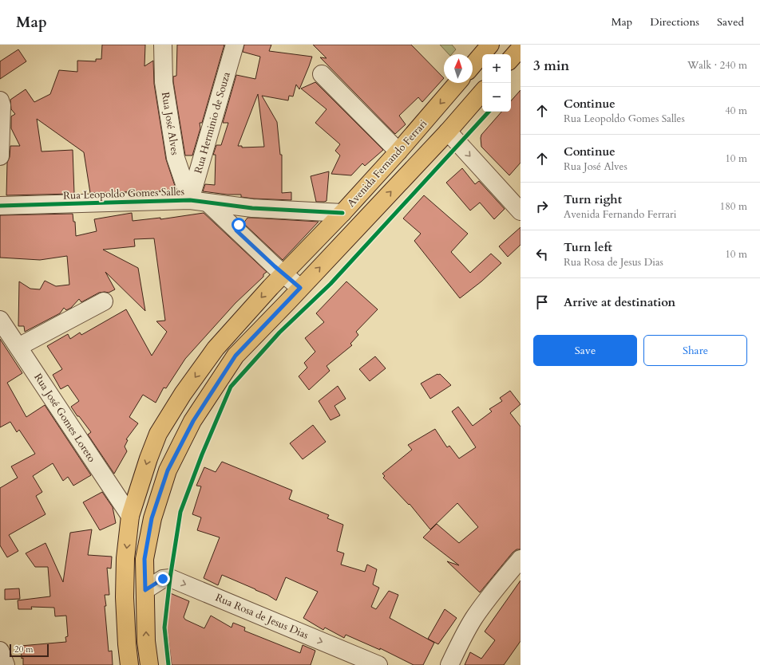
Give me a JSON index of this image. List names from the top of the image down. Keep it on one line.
{"streets":{"main road":["Avenida Fernando Ferrari"],"street":["Rua Herminio de Souza","Rua José Alves","Rua Leopoldo Gomes Salles","Rua José Gomes Loreto","Rua Rosa de Jesus Dias"]},"crossings":[["Rua Herminio de Souza","Rua José Alves"],["Rua Herminio de Souza","Rua Leopoldo Gomes Salles"],["Rua José Alves","Rua Leopoldo Gomes Salles"],["Avenida Fernando Ferrari","Rua Leopoldo Gomes Salles"],["Avenida Fernando Ferrari","Rua José Gomes Loreto"],["Avenida Fernando Ferrari","Rua Rosa de Jesus Dias"]],"one_way":["Rua Rosa de Jesus Dias"],"scale_bar":"20 m","north":"top","page":{"header":"Map","nav":["Map","Directions","Saved"],"heading":["3 min","Walk · 240 m"],"map_buttons":["+","−"],"list":[["Continue","Rua Leopoldo Gomes Salles","40 m"],["Continue","Rua José Alves","10 m"],["Turn right","Avenida Fernando Ferrari","180 m"],["Turn left","Rua Rosa de Jesus Dias","10 m"],"Arrive at destination"],"buttons":["Save","Share"],"scale":"20 m"}}
